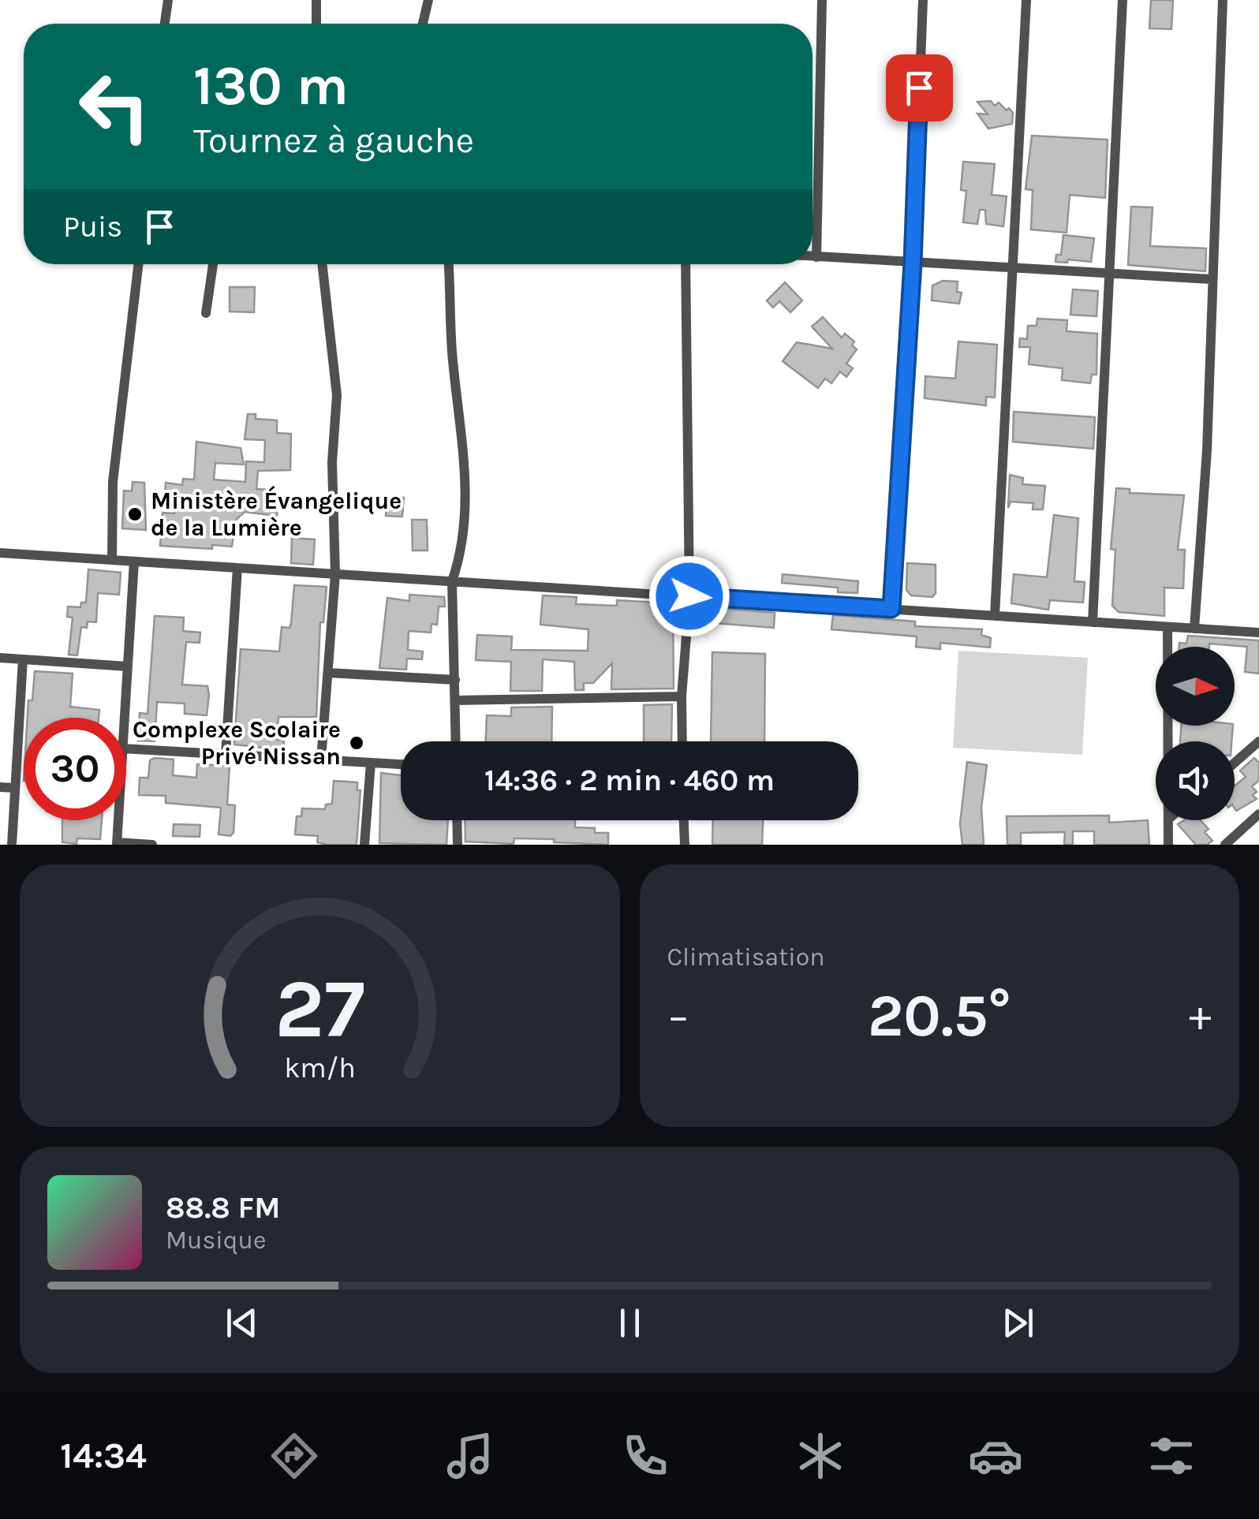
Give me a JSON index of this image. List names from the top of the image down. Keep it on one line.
{"places":["Ministère Évangelique de la Lumière","Complexe Scolaire Privé Nissan"],"north":"right","page":{"turn":["130 m","Tournez à gauche"],"then":"Puis","limit":"30","trip":"14:36 · 2 min · 460 m","tile":"Climatisation","heat":["−","20.5°","+"],"song":["88.8 FM","Musique"],"tabs":"14:34","gauge":["27","km/h"]}}
